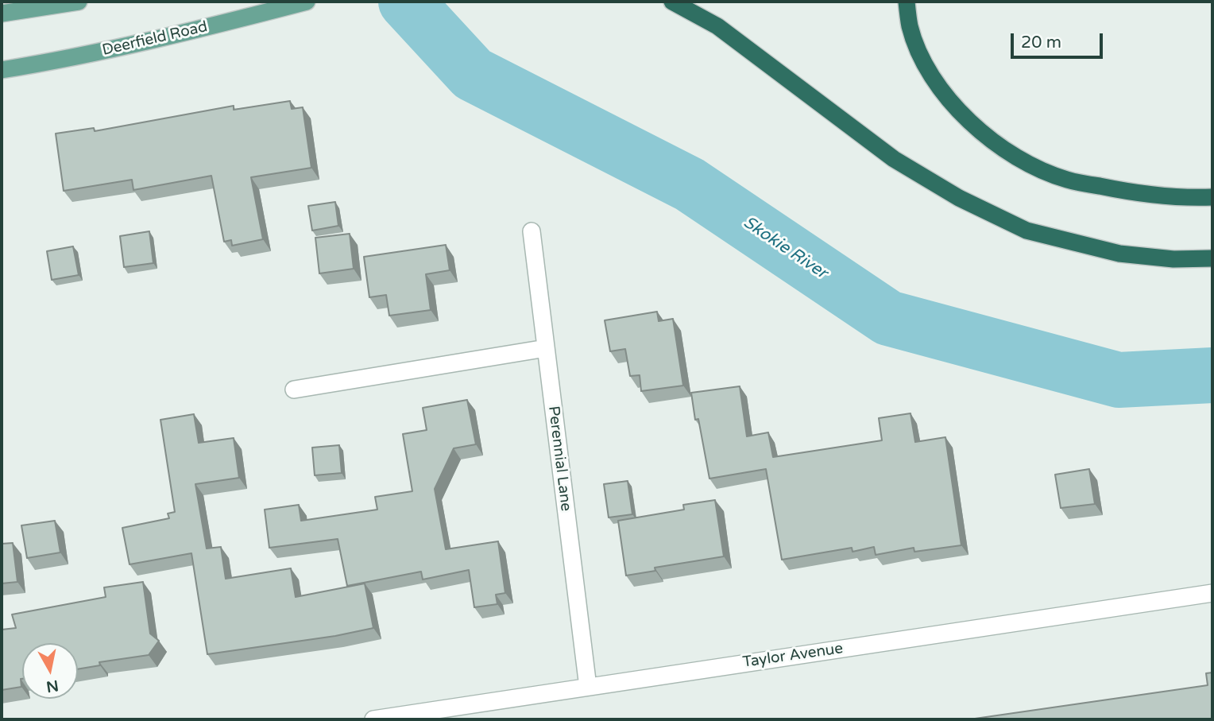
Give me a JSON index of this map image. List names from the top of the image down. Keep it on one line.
{"streets":{"main road":["Deerfield Road"],"street":["Perennial Lane","Taylor Avenue"]},"crossings":[["Perennial Lane","Taylor Avenue"]],"water":["Skokie River"],"scale_bar":"20 m","north":"bottom"}
